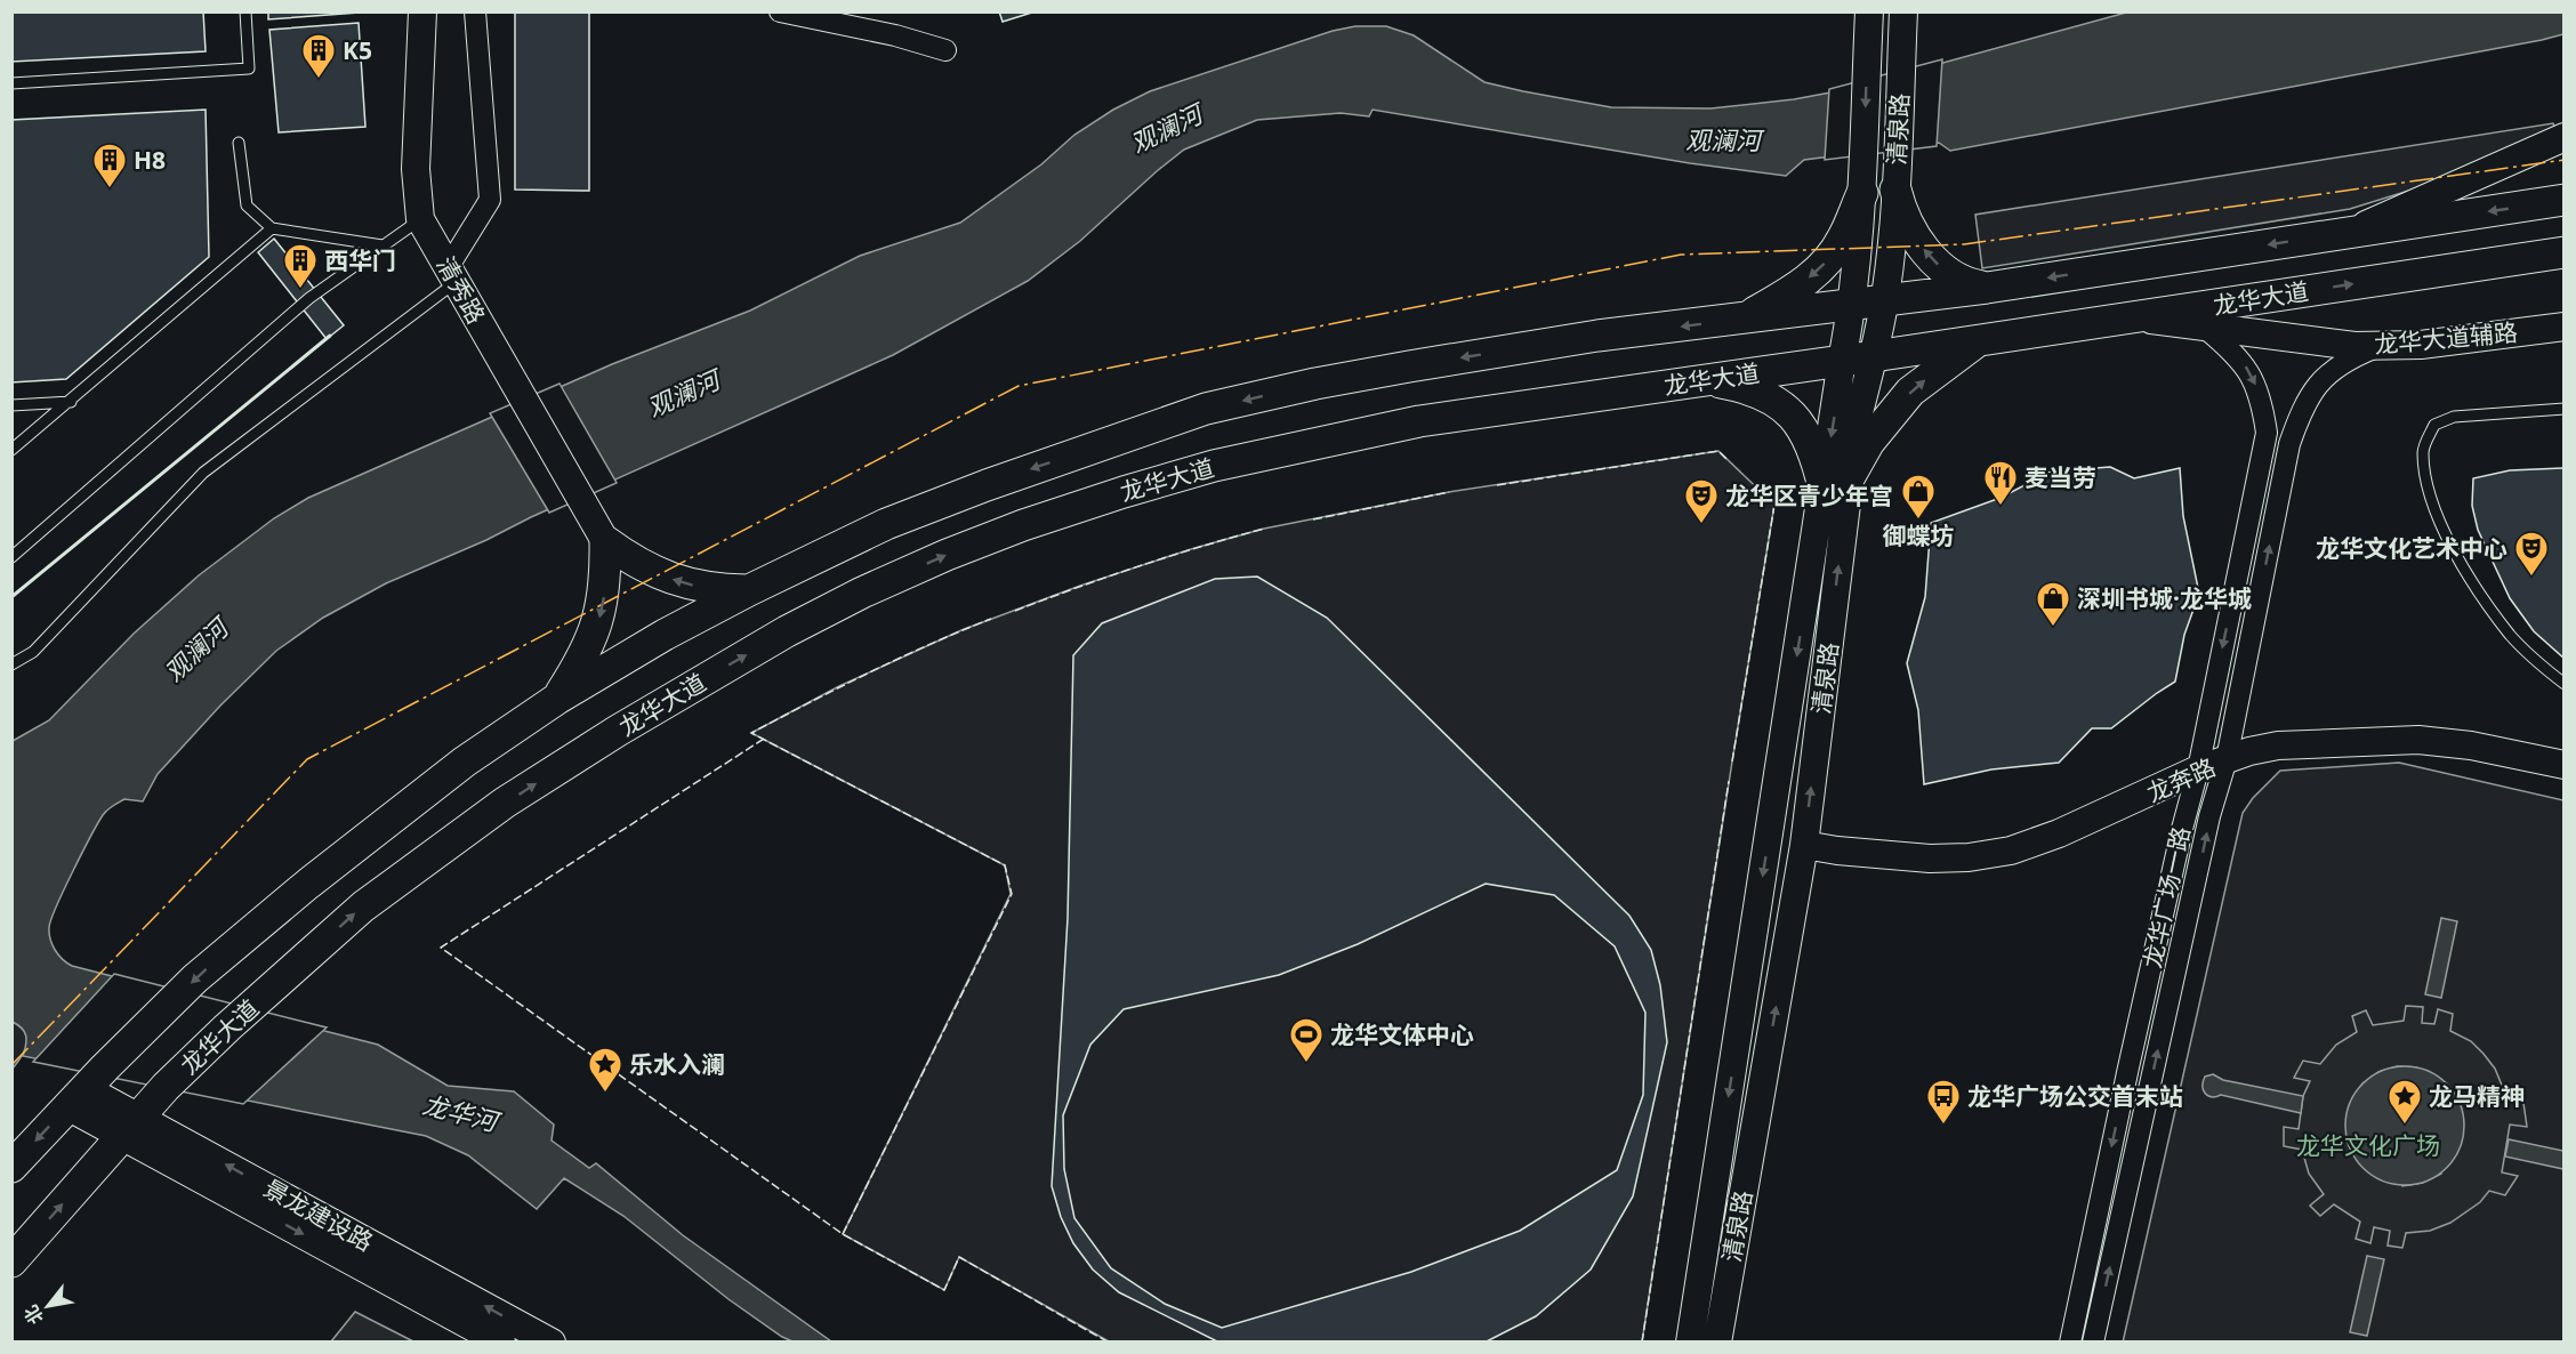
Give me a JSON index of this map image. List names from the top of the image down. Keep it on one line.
{"streets":{"main road":["清泉路","清秀路","龙华大道","龙华大道辅路","龙奔路","景龙建设路"],"street":["龙华广场一路"]},"crossings":[["清泉路","龙华大道"],["清泉路","龙奔路"],["龙华大道","龙华大道辅路"],["龙华大道","景龙建设路"],["龙华大道辅路","龙华广场一路"],["龙奔路","龙华广场一路"]],"water":["观澜河","龙华河"],"parks":["龙华文化广场"],"places":{"building":["K5","H8","西华门"],"restaurant":["麦当劳"],"shop":["御蝶坊","深圳书城·龙华城"],"theatre":["龙华区青少年宫","龙华文化艺术中心"],"sports":["龙华文体中心"],"place":["乐水入澜","龙马精神"],"bus stop":["龙华广场公交首末站"]},"north":"bottom left"}
